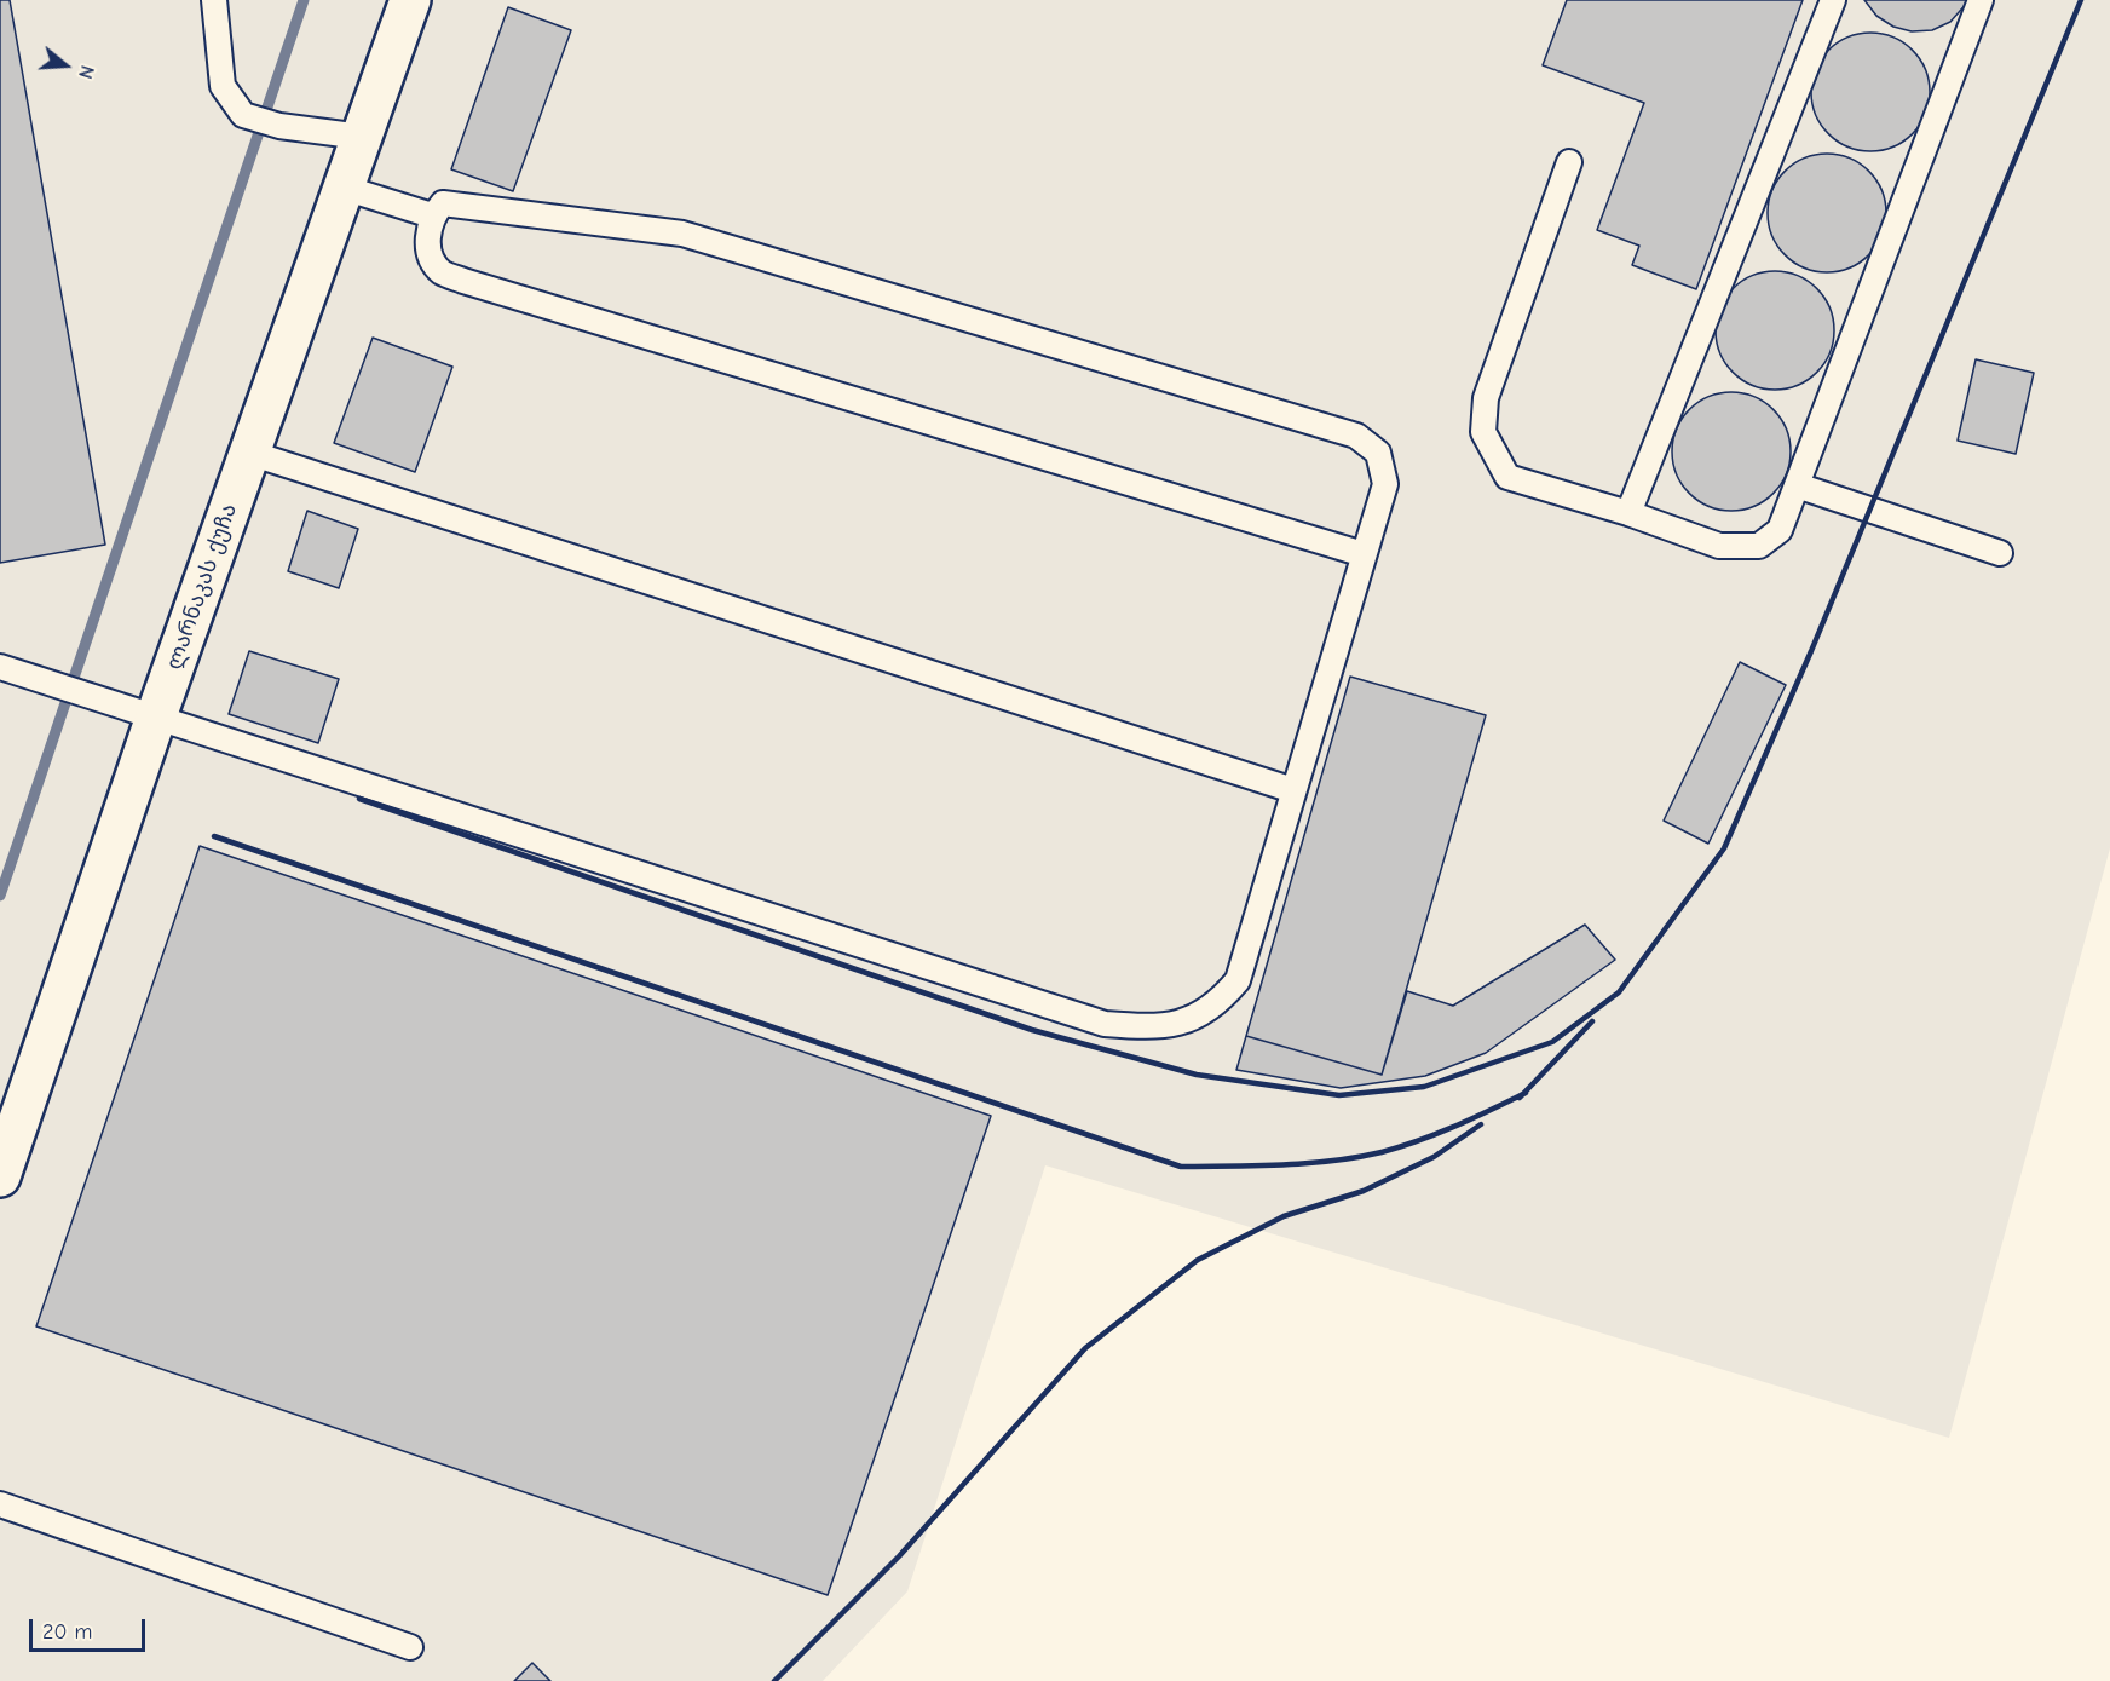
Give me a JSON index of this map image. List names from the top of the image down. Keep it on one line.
{"streets":{"street":["ლარნაკას ქუჩა"]},"scale_bar":"20 m","north":"right"}
